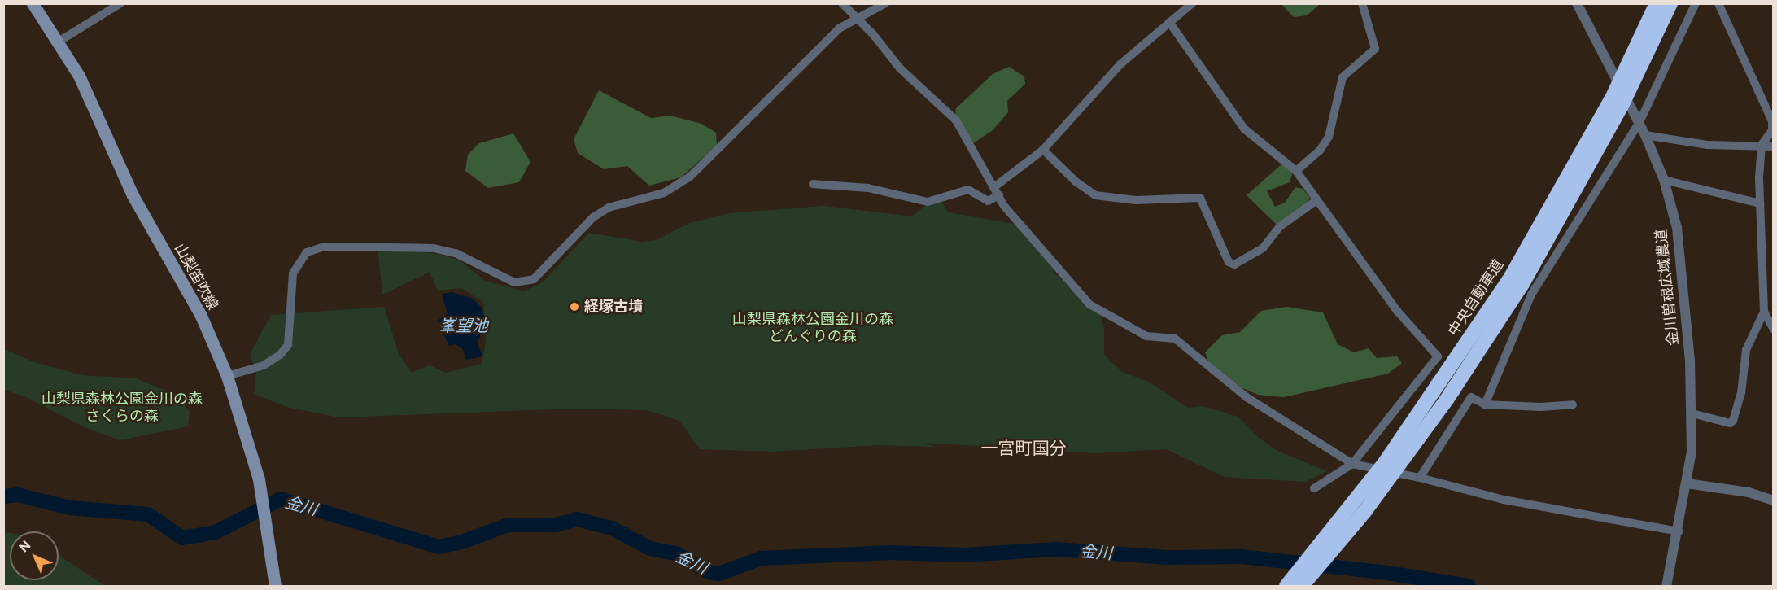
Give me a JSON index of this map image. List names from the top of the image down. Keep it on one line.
{"streets":{"highway":["中央自動車道"],"main road":["山梨笛吹線"],"street":["金川曽根広域農道"]},"districts":["一宮町国分"],"water":["峯望池","金川"],"parks":["山梨県森林公園金川の森 どんぐりの森","山梨県森林公園金川の森 さくらの森"],"places":["経塚古墳"],"north":"top left"}
